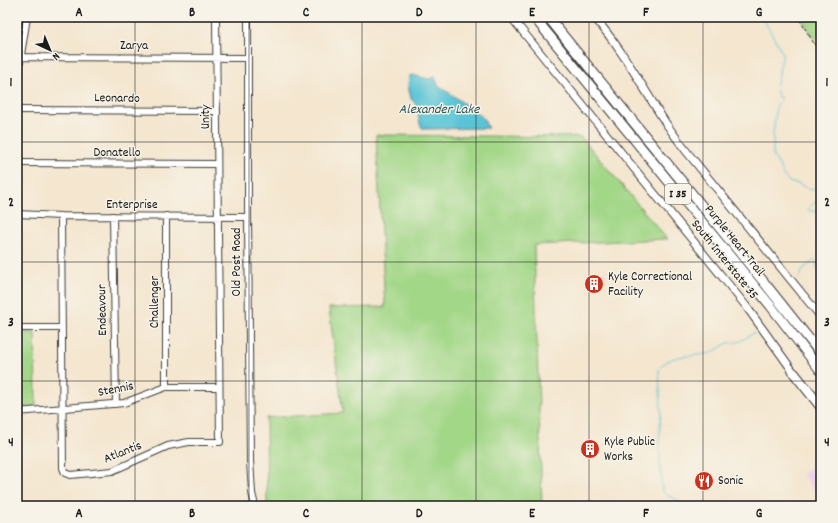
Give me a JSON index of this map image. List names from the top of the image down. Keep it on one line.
{"streets":{"highway":["I 35","Purple Heart Trail"],"main road":["South Interstate 35"],"street":["Zarya","Leonardo","Unity","Donatello","Enterprise","Old Post Road","Challenger","Endeavour","Stennis","Atlantis"]},"crossings":[["Zarya","Unity"],["Zarya","Old Post Road"],["Leonardo","Unity"],["Unity","Donatello"],["Unity","Enterprise"],["Unity","Atlantis"],["Enterprise","Old Post Road"],["Enterprise","Challenger"],["Enterprise","Endeavour"],["Enterprise","Atlantis"],["Challenger","Stennis"],["Endeavour","Stennis"],["Stennis","Atlantis"]],"water":["Alexander Lake"],"places":{"building":["Kyle Correctional Facility","Kyle Public Works"],"restaurant":["Sonic"]},"north":"bottom right","grid":{"columns":["A","B","C","D","E","F","G"],"rows":["1","2","3","4"]}}
